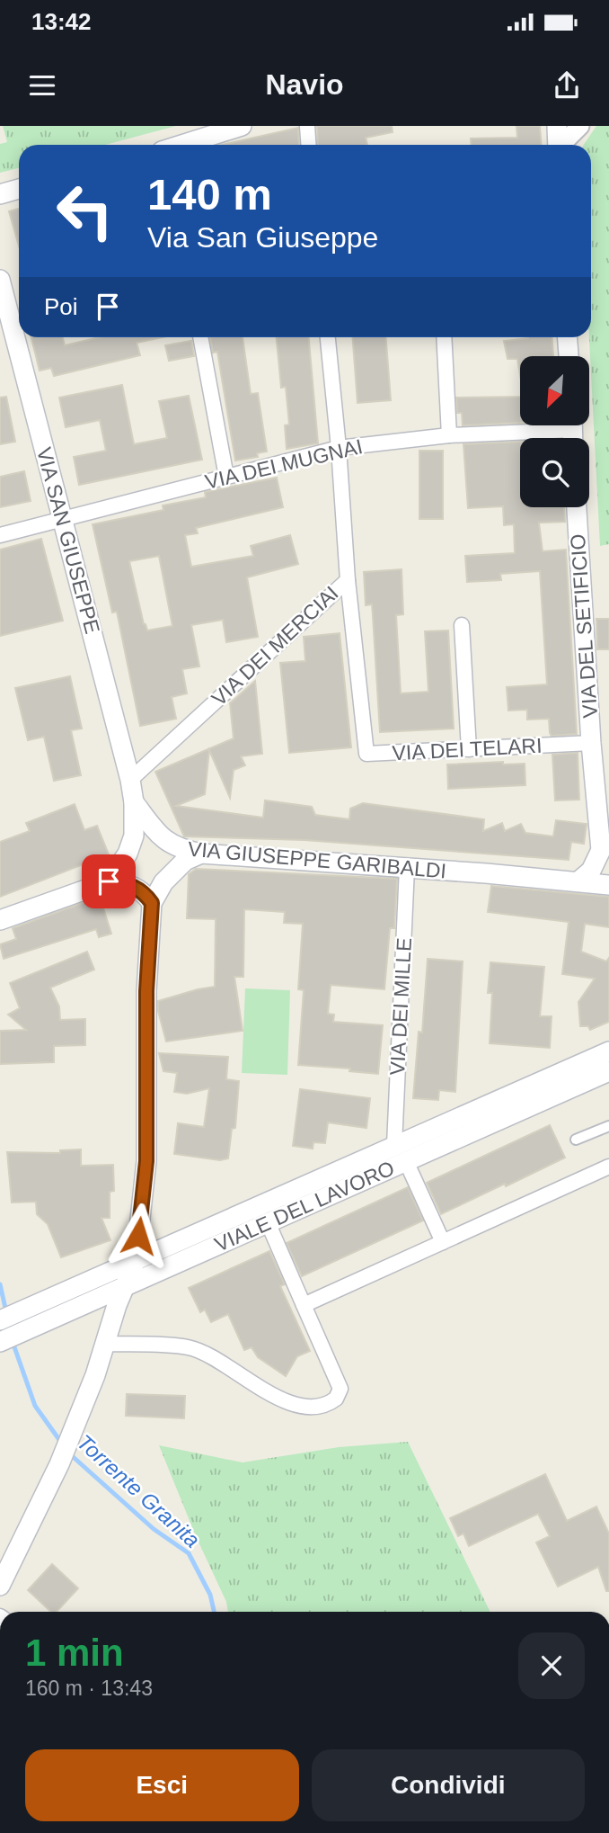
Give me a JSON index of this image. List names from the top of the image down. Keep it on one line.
{"streets":{"main road":["VIA SAN GIUSEPPE","VIA DEL SETIFICIO","VIA GIUSEPPE GARIBALDI","VIALE DEL LAVORO"],"street":["VIA DEI MUGNAI","VIA DEI MERCIAI","VIA DEI TELARI","VIA DEI MILLE"]},"crossings":[["VIA DEI MUGNAI","VIA SAN GIUSEPPE"],["VIA DEI MUGNAI","VIA DEI MERCIAI"],["VIA SAN GIUSEPPE","VIA DEI MERCIAI"],["VIA SAN GIUSEPPE","VIA GIUSEPPE GARIBALDI"],["VIA DEL SETIFICIO","VIA DEI TELARI"],["VIA DEL SETIFICIO","VIA GIUSEPPE GARIBALDI"],["VIA DEI MERCIAI","VIA DEI TELARI"],["VIA GIUSEPPE GARIBALDI","VIA DEI MILLE"],["VIA DEI MILLE","VIALE DEL LAVORO"]],"water":["Torrente Granita"],"north":"bottom left","page":{"status":"13:42","header":"Navio","turn":["140 m","Via San Giuseppe"],"then":"Poi","heading":["1 min","160 m · 13:43"],"buttons":["Esci","Condividi"]}}
